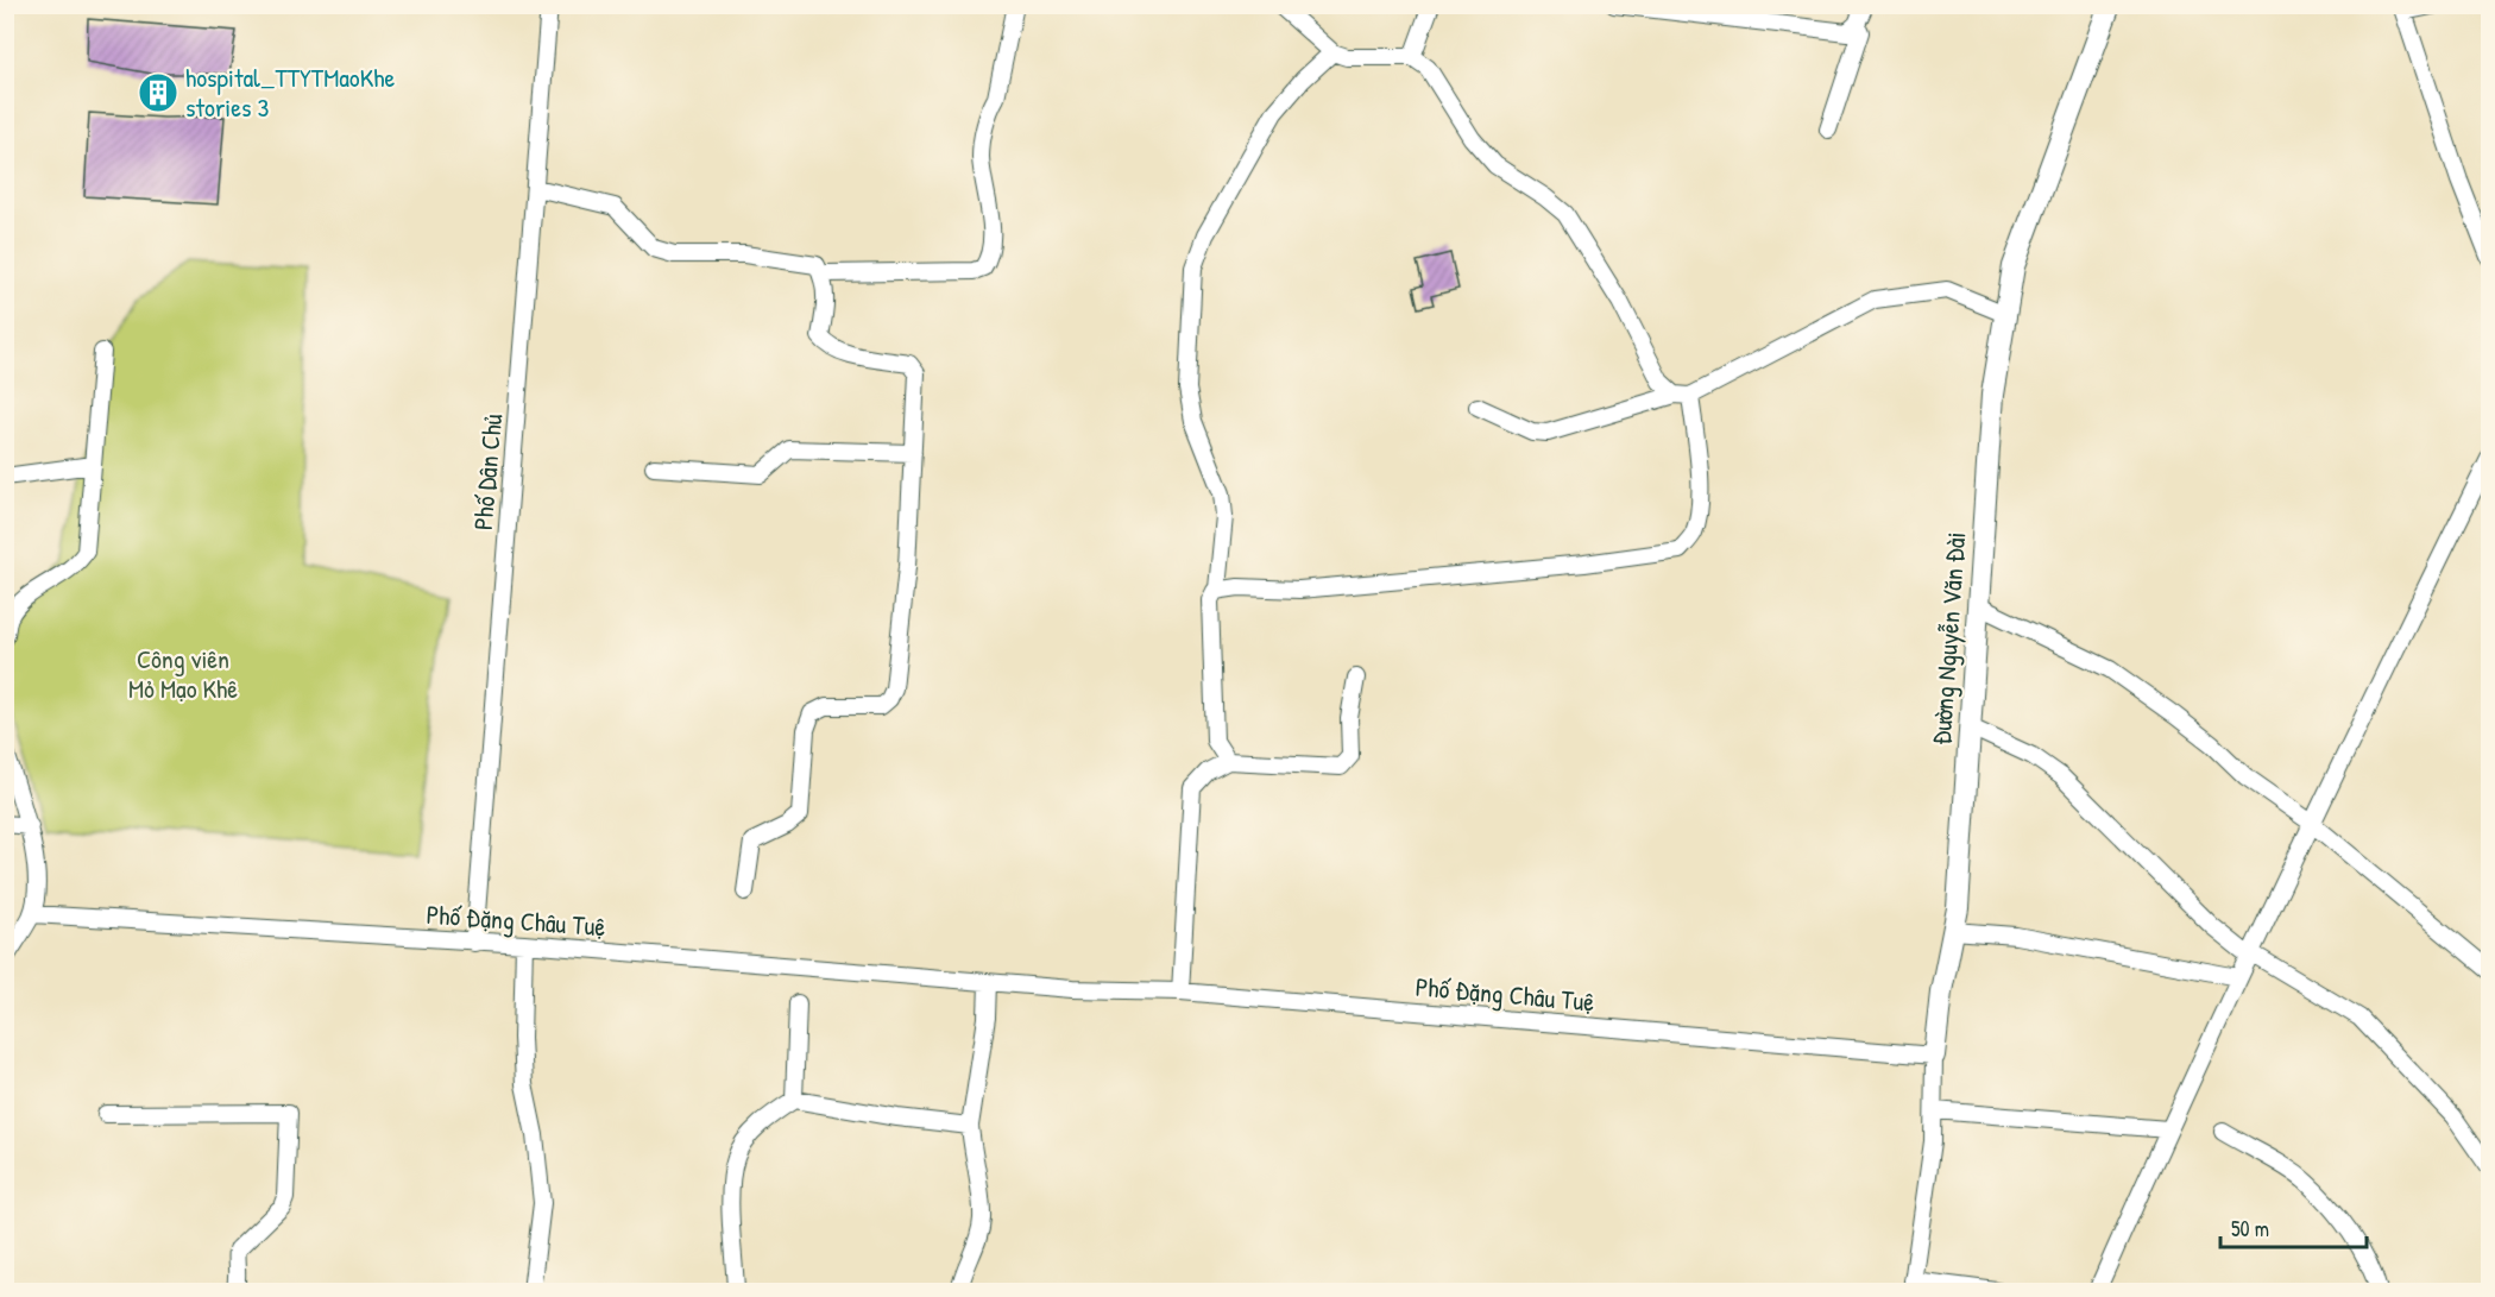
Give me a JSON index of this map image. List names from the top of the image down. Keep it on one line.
{"streets":{"street":["Phố Dân Chủ","Đường Nguyễn Văn Đài","Phố Đặng Châu Tuệ"]},"crossings":[["Phố Dân Chủ","Phố Đặng Châu Tuệ"],["Đường Nguyễn Văn Đài","Phố Đặng Châu Tuệ"]],"parks":["Công viên Mỏ Mạo Khê"],"places":{"building":["hospital_TTYTMaoKhe stories 3"]},"scale_bar":"50 m"}
